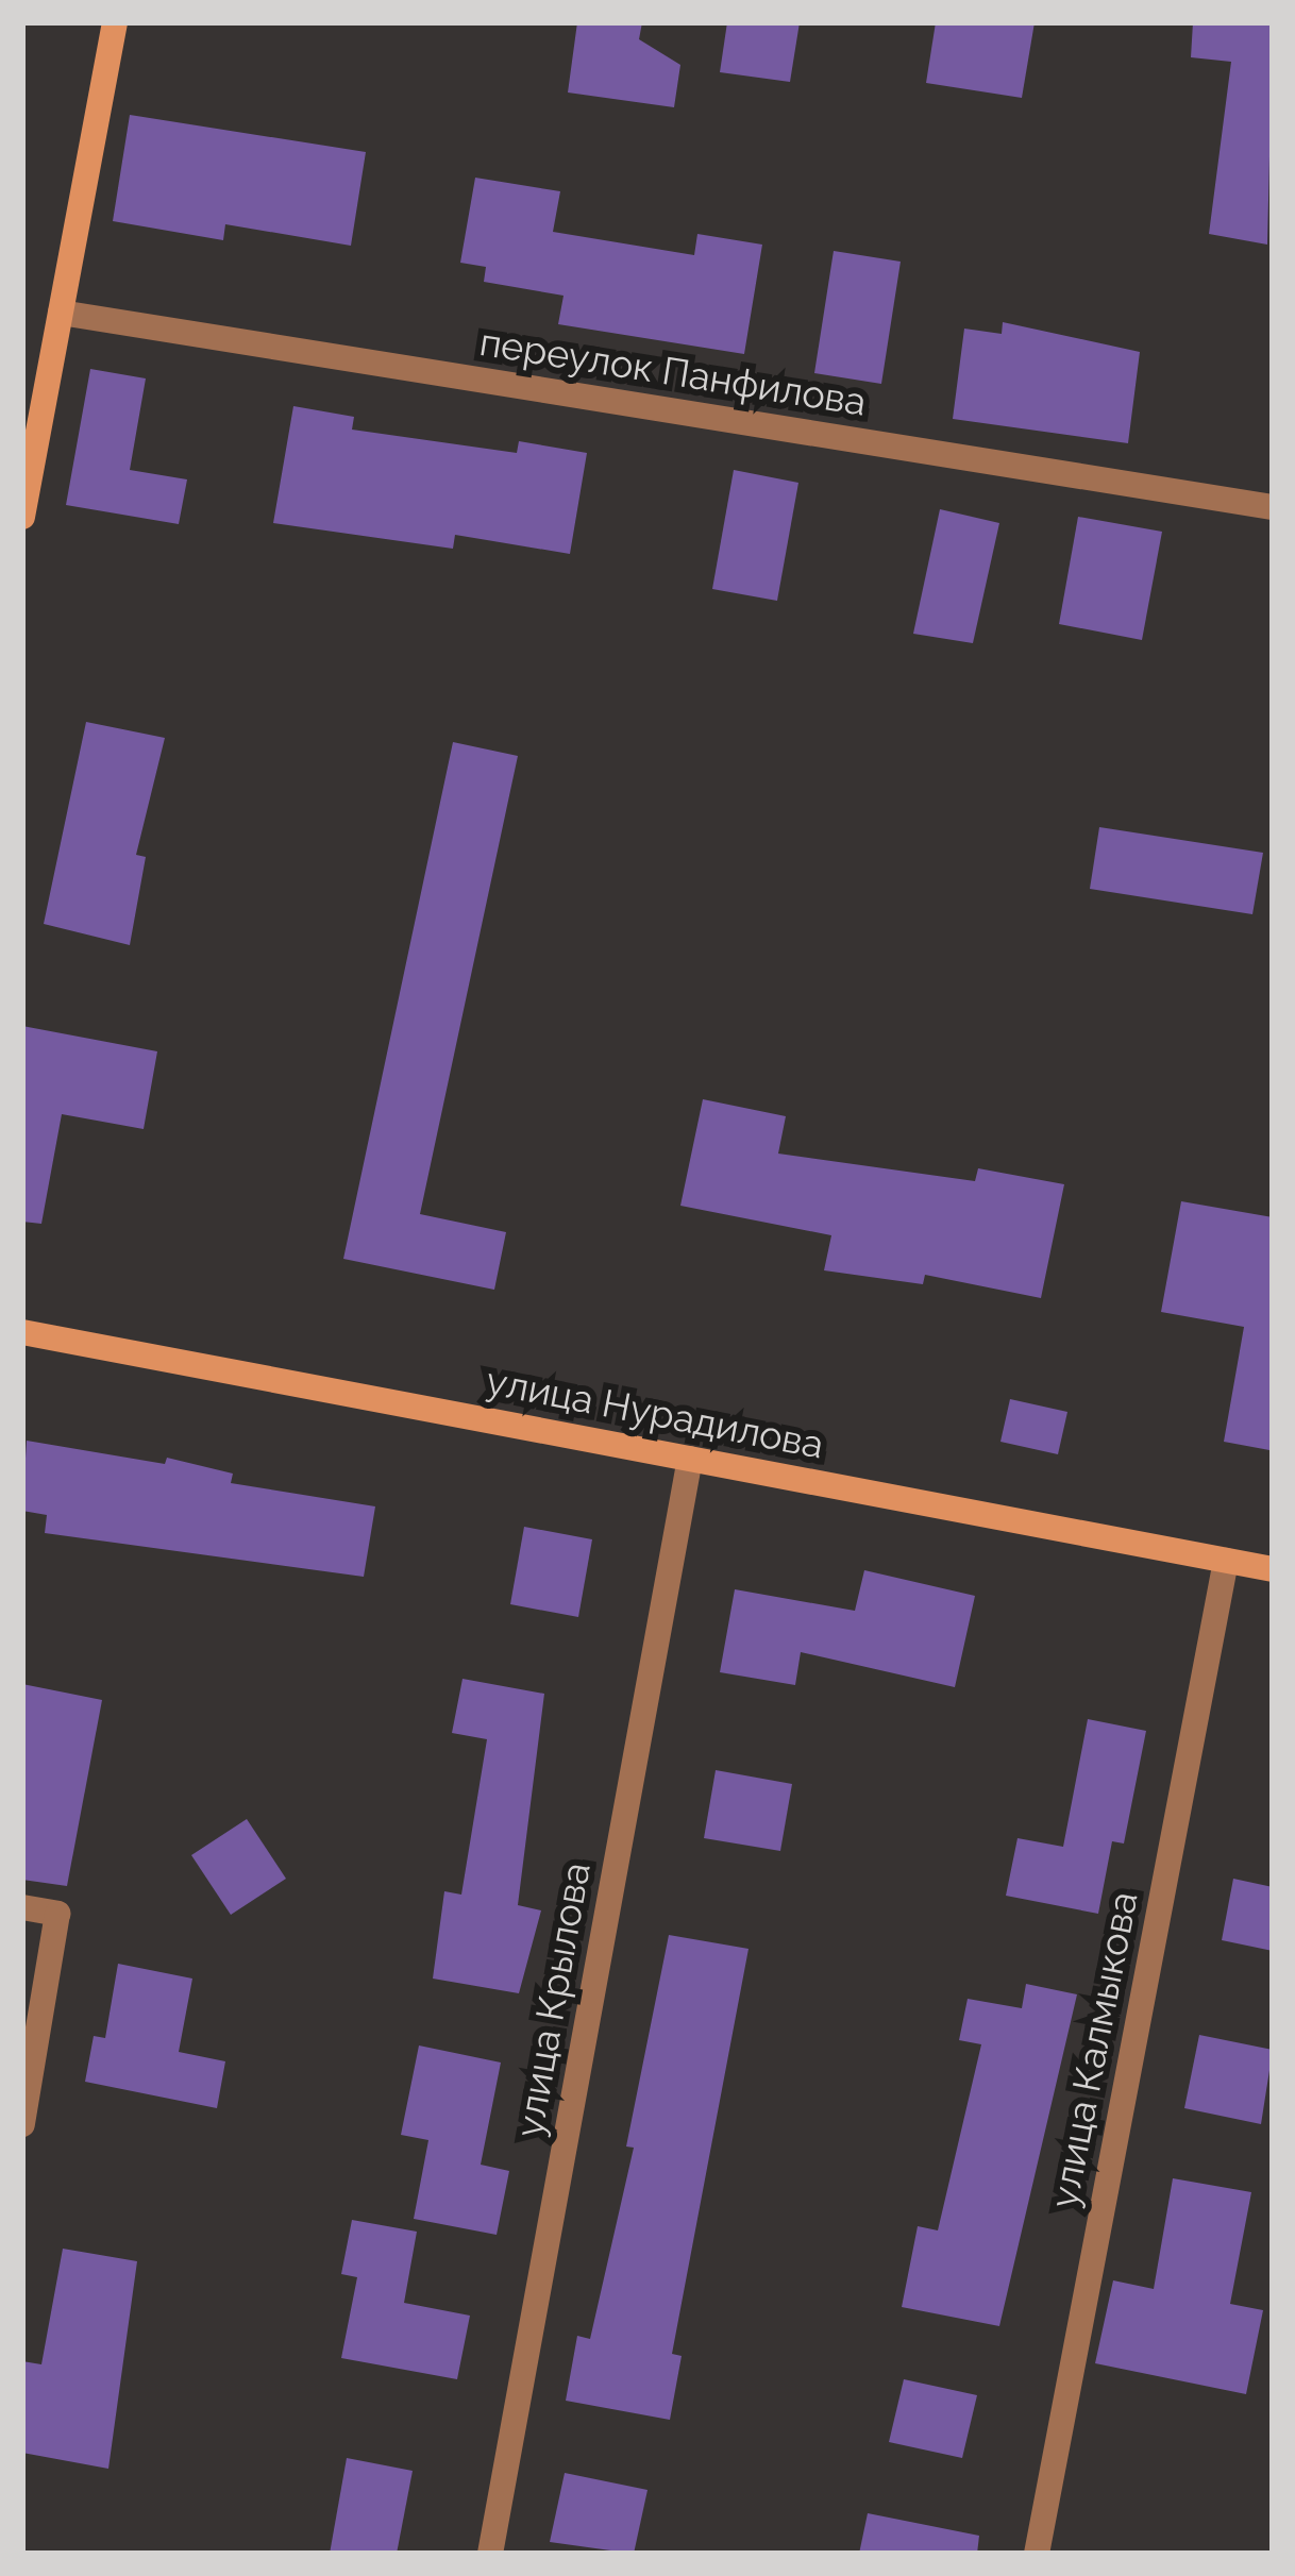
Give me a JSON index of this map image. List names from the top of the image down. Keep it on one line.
{"streets":{"street":["улица Нурадилова"],"lane":["переулок Панфилова","улица Крылова","улица Калмыкова"]},"crossings":[["улица Нурадилова","улица Крылова"],["улица Нурадилова","улица Калмыкова"]]}
